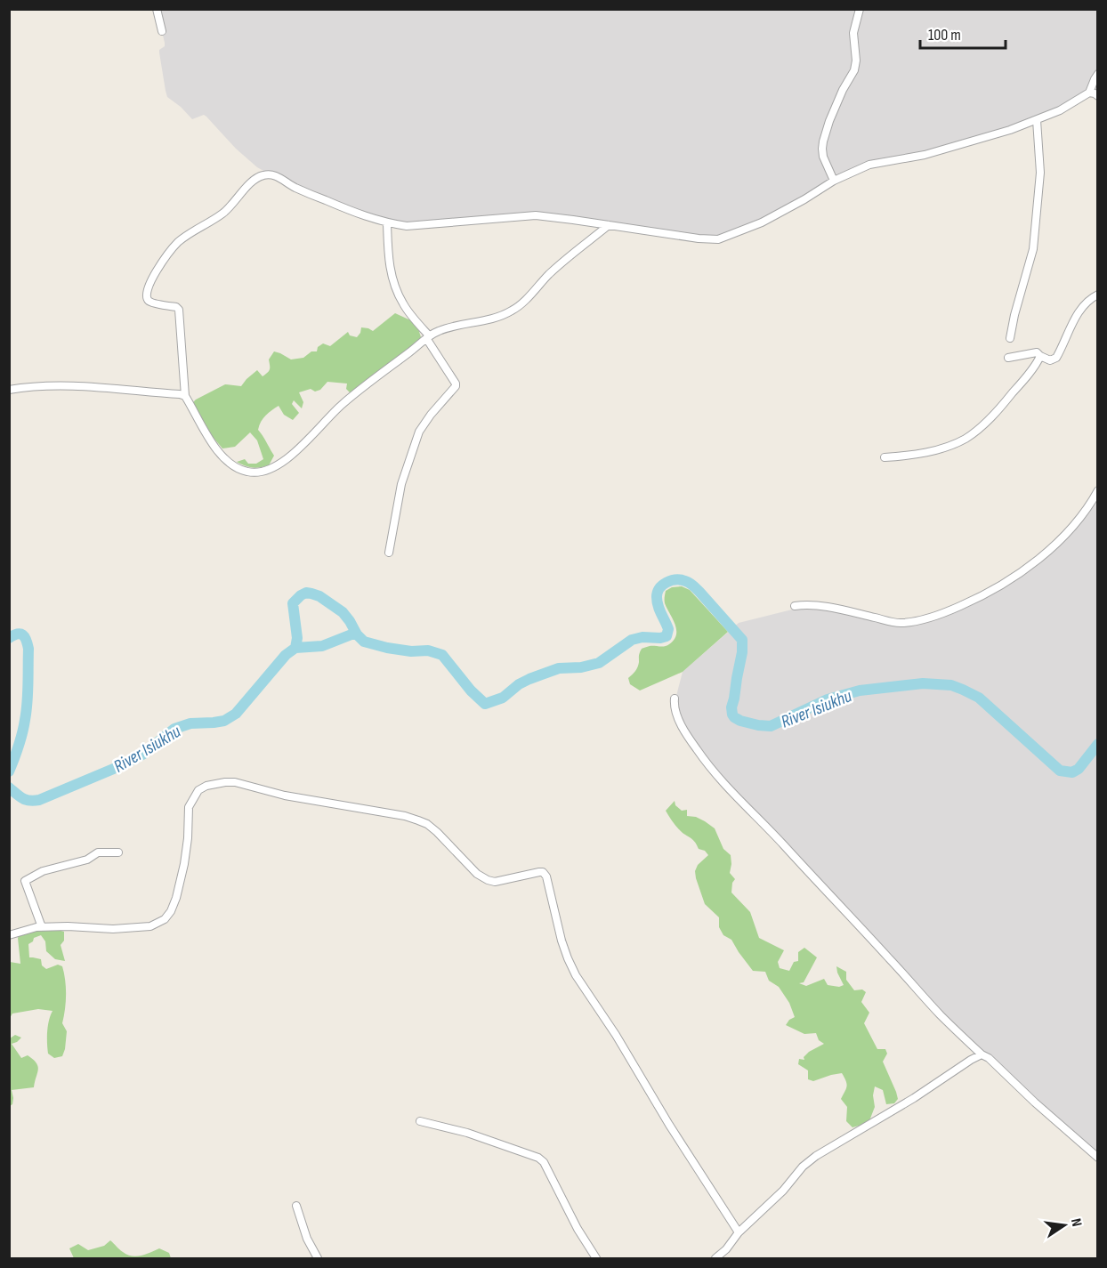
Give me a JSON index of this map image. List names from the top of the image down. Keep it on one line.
{"water":["River Isiukhu"],"scale_bar":"100 m","north":"right"}
